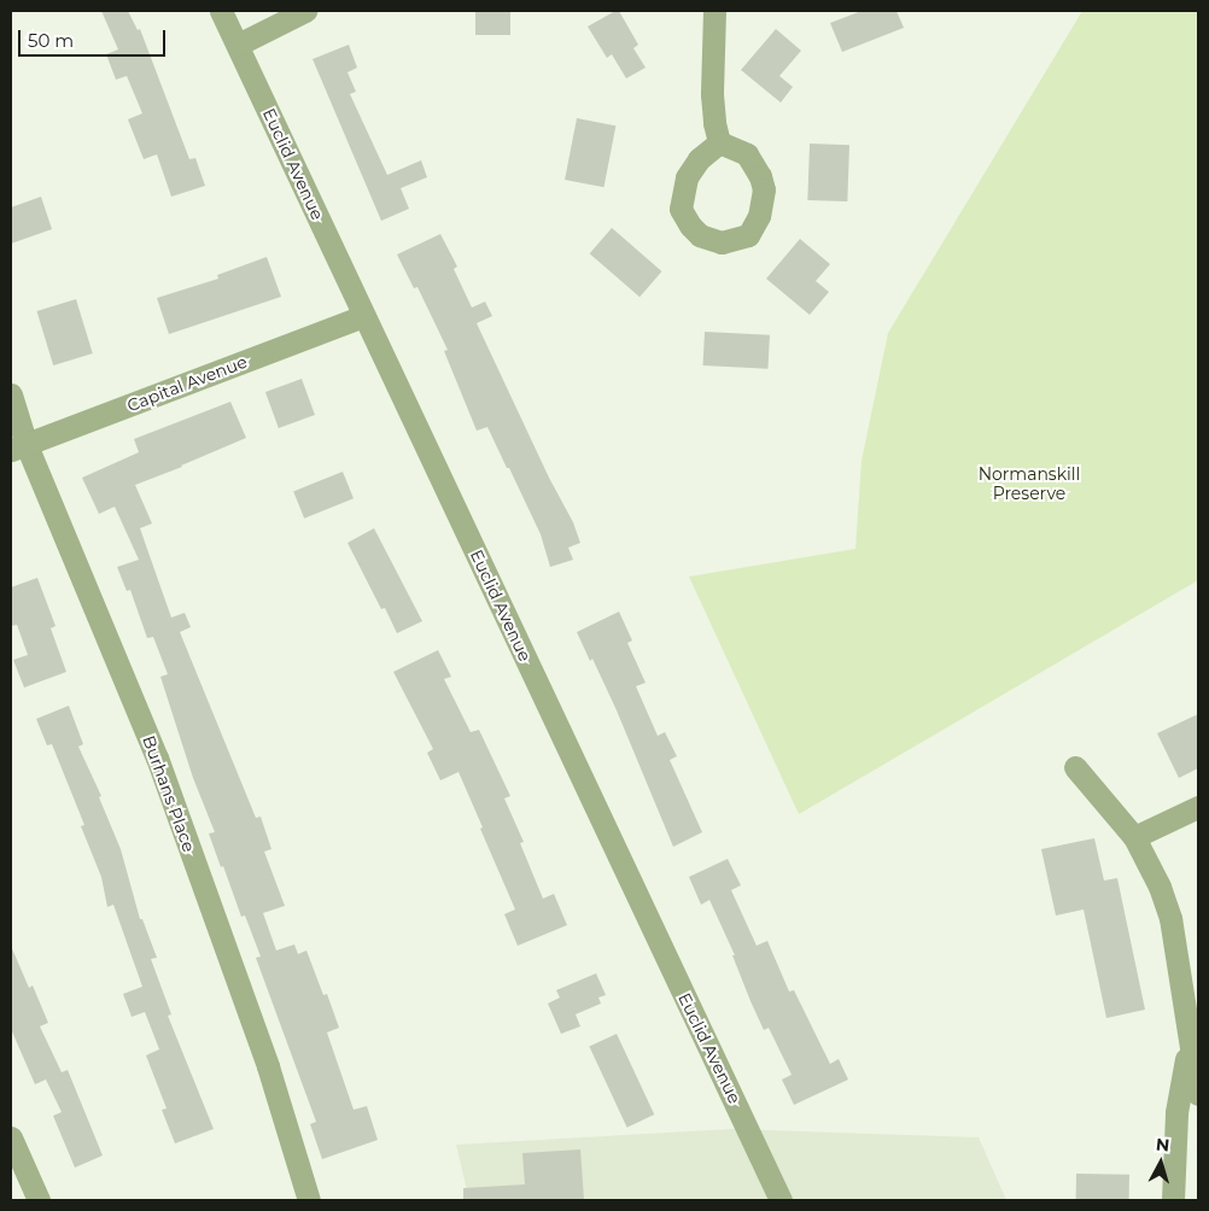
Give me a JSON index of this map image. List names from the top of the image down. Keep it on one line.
{"streets":{"street":["Euclid Avenue","Capital Avenue","Burhans Place"]},"crossings":[["Euclid Avenue","Capital Avenue"],["Capital Avenue","Burhans Place"]],"parks":["Normanskill Preserve"],"scale_bar":"50 m","north":"top"}
